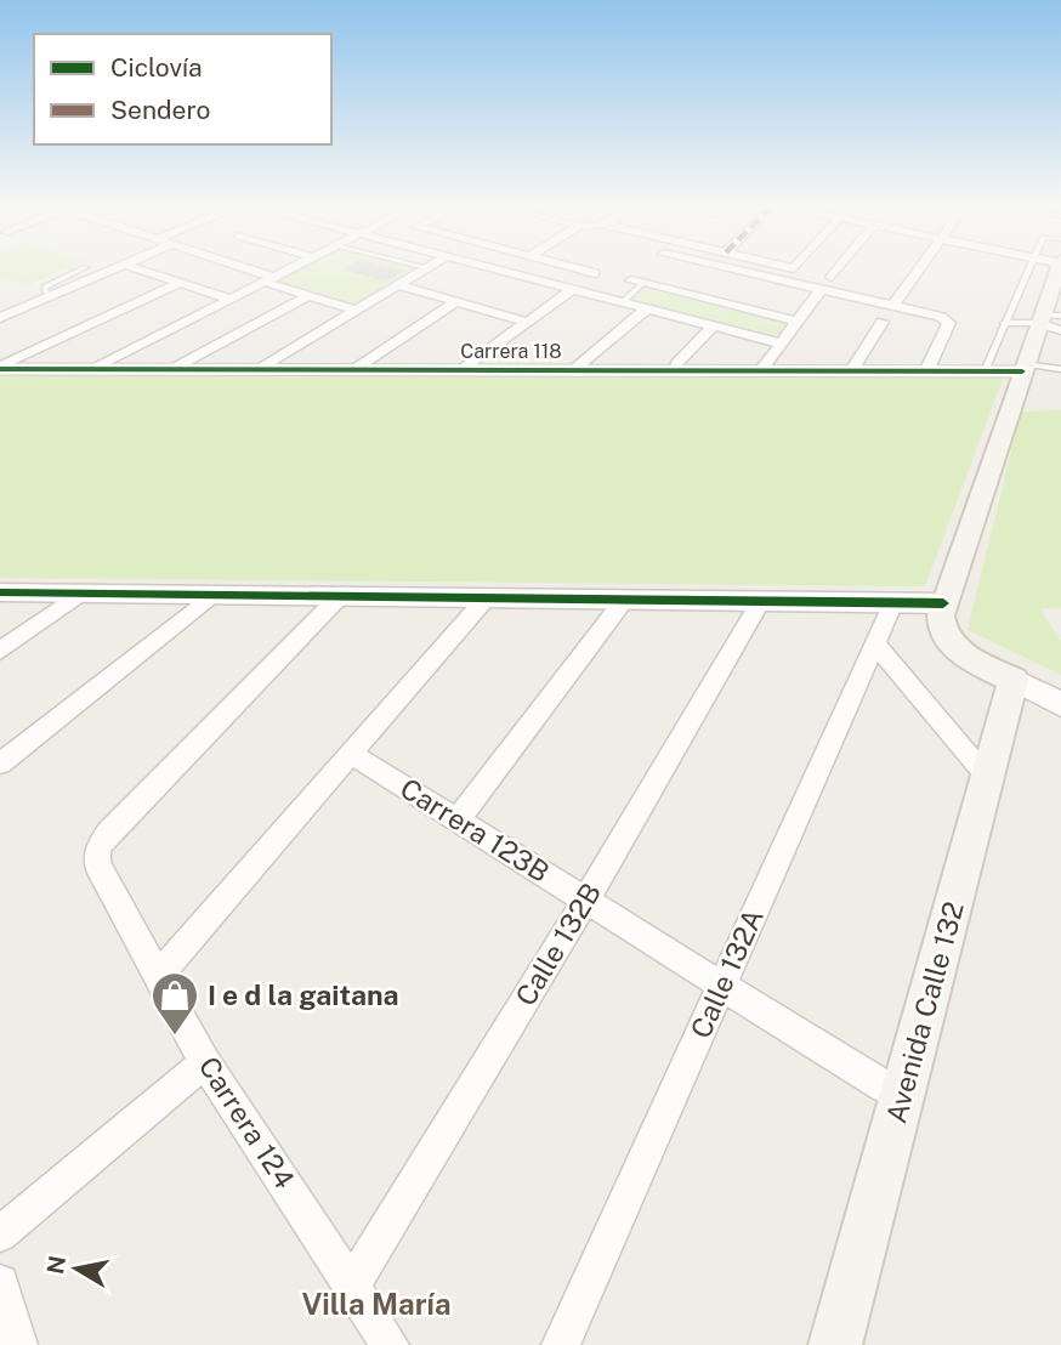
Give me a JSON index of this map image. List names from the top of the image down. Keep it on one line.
{"streets":{"main road":["Avenida Calle 132"],"street":["Carrera 118","Carrera 123B","Calle 132B","Calle 132A","Carrera 124"]},"crossings":[["Carrera 123B","Calle 132B"],["Carrera 123B","Calle 132A"],["Carrera 123B","Avenida Calle 132"],["Calle 132B","Carrera 124"]],"districts":["Villa María"],"places":{"shop":["I e d la gaitana"]},"legend":["Ciclovía","Sendero"],"north":"left"}
